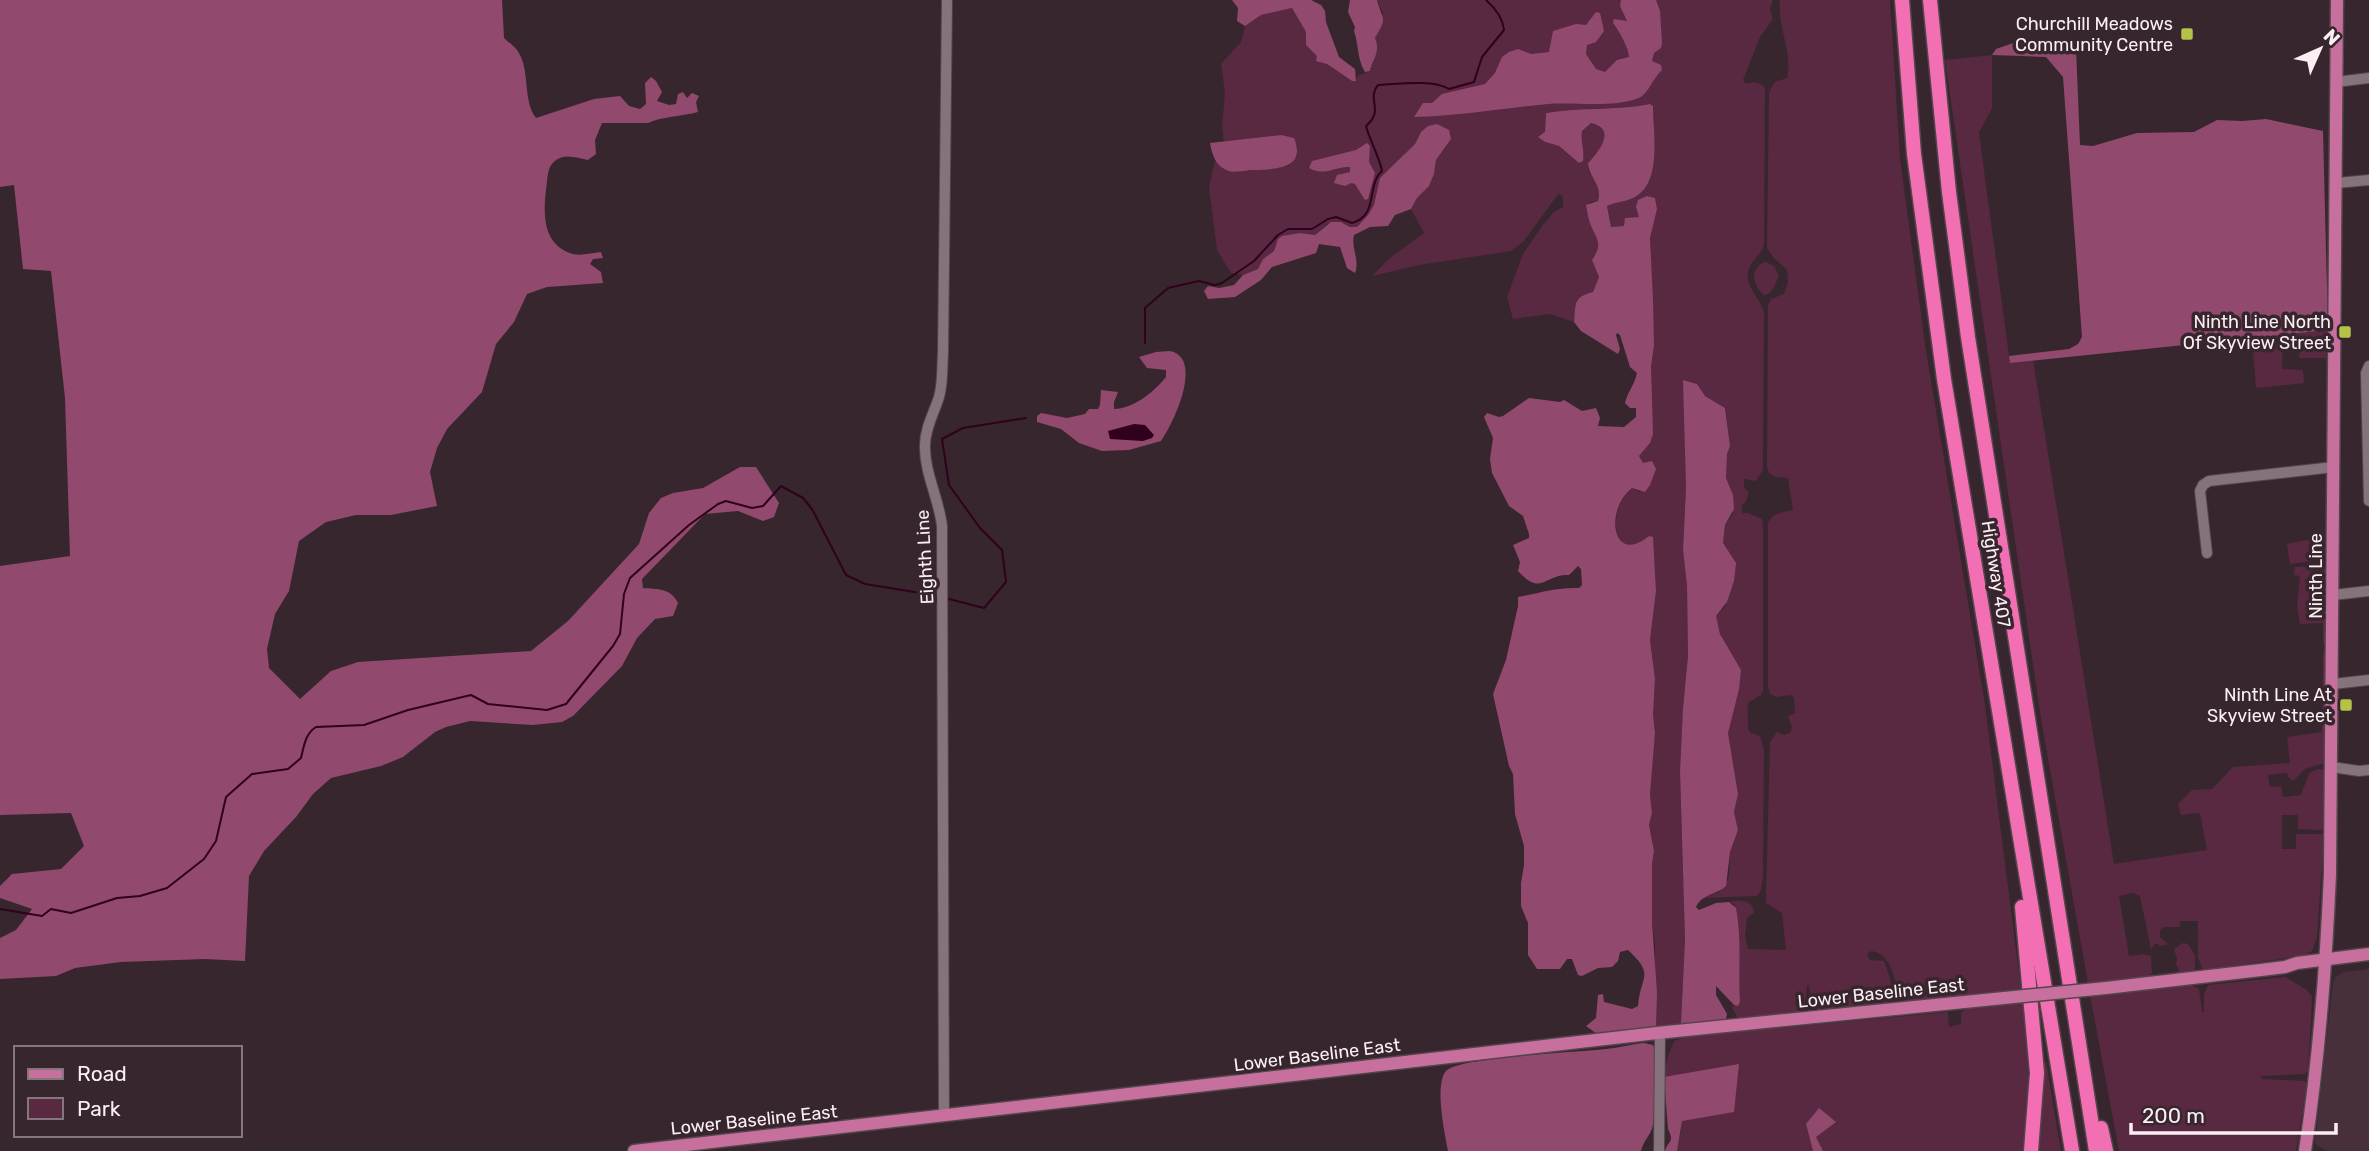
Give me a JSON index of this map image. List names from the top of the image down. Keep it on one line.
{"streets":{"highway":["Highway 407"],"main road":["Ninth Line","Lower Baseline East"],"street":["Eighth Line"]},"crossings":[["Eighth Line","Lower Baseline East"],["Ninth Line","Lower Baseline East"]],"places":{"transit":["Churchill Meadows Community Centre","Ninth Line North Of Skyview Street","Ninth Line At Skyview Street"]},"legend":["Road","Park"],"scale_bar":"200 m","north":"top right"}
